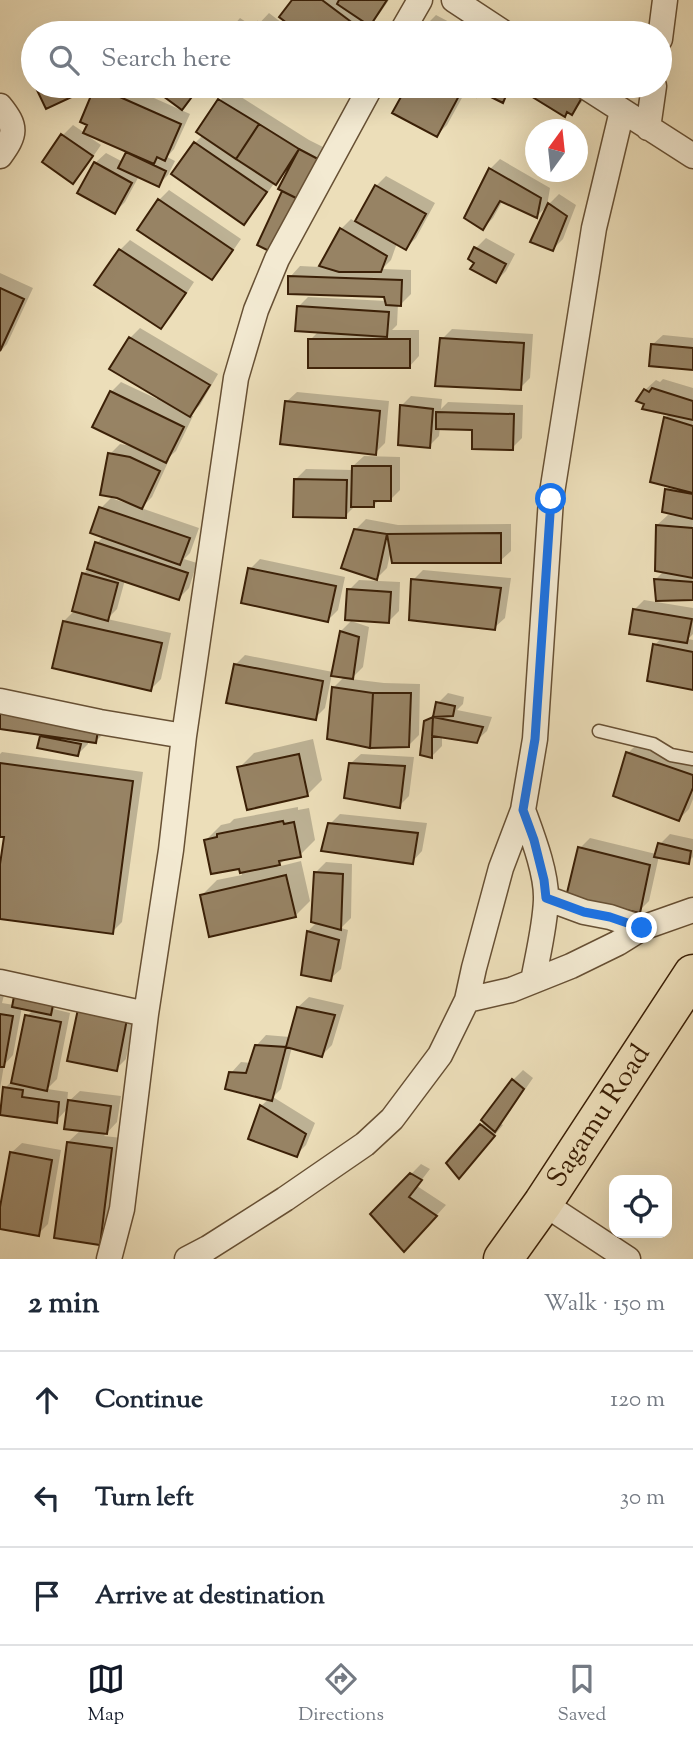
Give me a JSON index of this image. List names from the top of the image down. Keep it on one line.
{"streets":{"highway":["Sagamu Road"]},"north":"top","page":{"search":"Search here","heading":["2 min","Walk · 150 m"],"list":[["Continue","120 m"],["Turn left","30 m"],"Arrive at destination"],"nav":["Map","Directions","Saved"]}}
